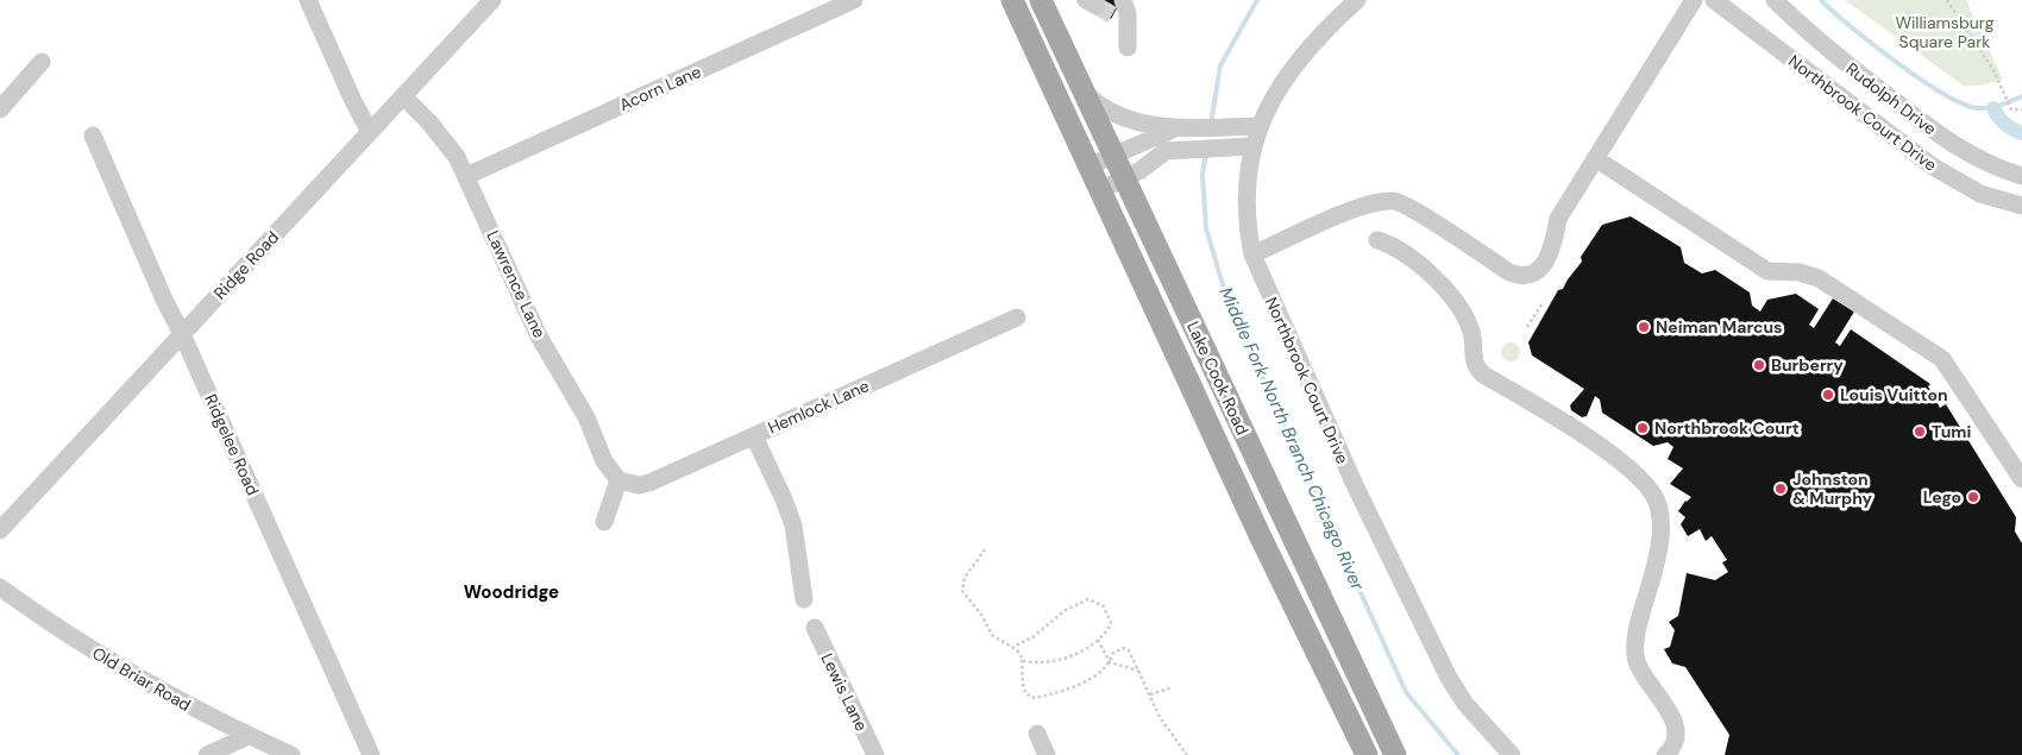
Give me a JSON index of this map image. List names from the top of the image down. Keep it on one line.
{"streets":{"main road":["Lake Cook Road"],"street":["Acorn Lane","Rudolph Drive","Northbrook Court Drive","Ridge Road","Lawrence Lane","Hemlock Lane","Ridgelee Road","Old Briar Road","Lewis Lane"]},"crossings":[["Acorn Lane","Lawrence Lane"],["Ridge Road","Lawrence Lane"],["Ridge Road","Ridgelee Road"],["Lawrence Lane","Hemlock Lane"]],"districts":["Woodridge"],"water":["Middle Fork North Branch Chicago River"],"parks":["Williamsburg Square Park"],"places":["Neiman Marcus","Burberry","Louis Vuitton","Northbrook Court","Tumi","Johnston & Murphy","Lego"]}
